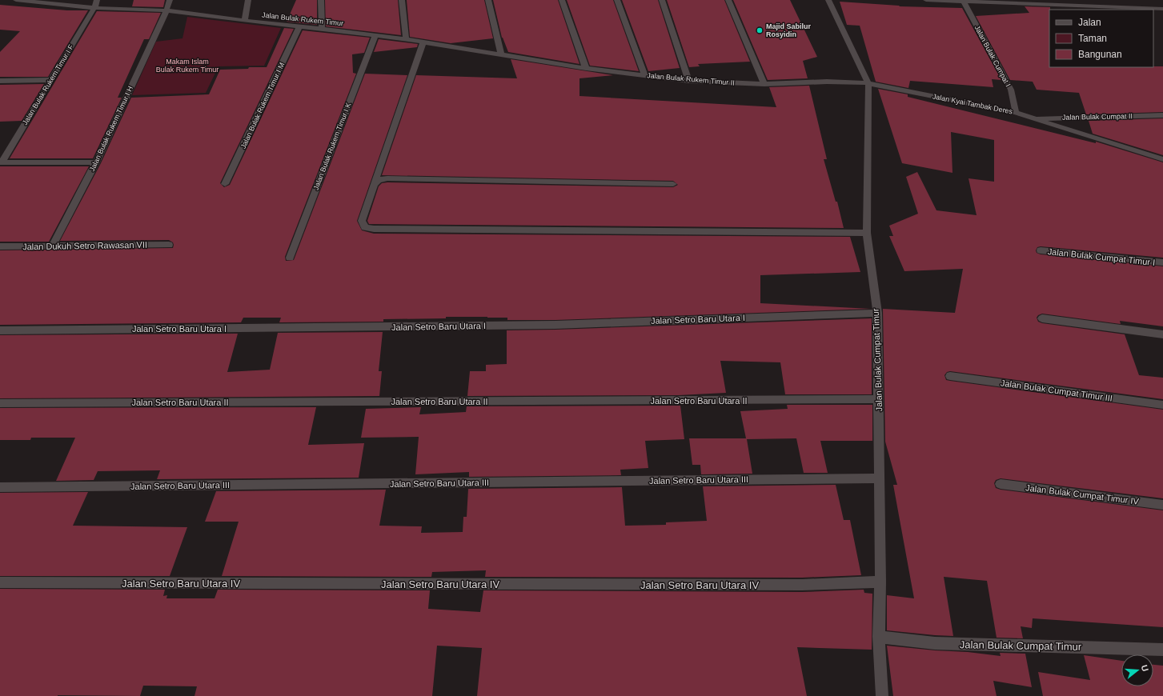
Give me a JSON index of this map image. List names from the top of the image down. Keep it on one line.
{"streets":{"street":["Jalan Bulak Rukem Timur","Jalan Bulak Cumpat I","Jalan Bulak Rukem Timur II","Jalan Bulak Rukem Timur I F","Jalan Kyai Tambak Deres","Jalan Bulak Rukem Timur I M","Jalan Bulak Cumpat II","Jalan Bulak Rukem Timur I H","Jalan Bulak Rukem Timur I K","Jalan Dukuh Setro Rawasan VII","Jalan Bulak Cumpat Timur I","Jalan Setro Baru Utara I","Jalan Bulak Cumpat Timur","Jalan Bulak Cumpat Timur III","Jalan Setro Baru Utara II","Jalan Setro Baru Utara III","Jalan Bulak Cumpat Timur IV","Jalan Setro Baru Utara IV"]},"crossings":[["Jalan Bulak Rukem Timur","Jalan Bulak Rukem Timur II"],["Jalan Bulak Rukem Timur","Jalan Bulak Rukem Timur I F"],["Jalan Bulak Rukem Timur","Jalan Bulak Rukem Timur I M"],["Jalan Bulak Rukem Timur","Jalan Bulak Rukem Timur I H"],["Jalan Bulak Rukem Timur","Jalan Bulak Rukem Timur I K"],["Jalan Bulak Cumpat I","Jalan Kyai Tambak Deres"],["Jalan Bulak Rukem Timur II","Jalan Kyai Tambak Deres"],["Jalan Bulak Rukem Timur II","Jalan Bulak Cumpat Timur"],["Jalan Kyai Tambak Deres","Jalan Bulak Cumpat II"],["Jalan Kyai Tambak Deres","Jalan Bulak Cumpat Timur"],["Jalan Bulak Rukem Timur I H","Jalan Dukuh Setro Rawasan VII"],["Jalan Setro Baru Utara I","Jalan Bulak Cumpat Timur"],["Jalan Bulak Cumpat Timur","Jalan Setro Baru Utara II"],["Jalan Bulak Cumpat Timur","Jalan Setro Baru Utara III"],["Jalan Bulak Cumpat Timur","Jalan Setro Baru Utara IV"]],"parks":["Makam Islam Bulak Rukem Timur"],"places":["Majid Sabilur Rosyidin"],"legend":["Jalan","Taman","Bangunan"],"north":"right"}
